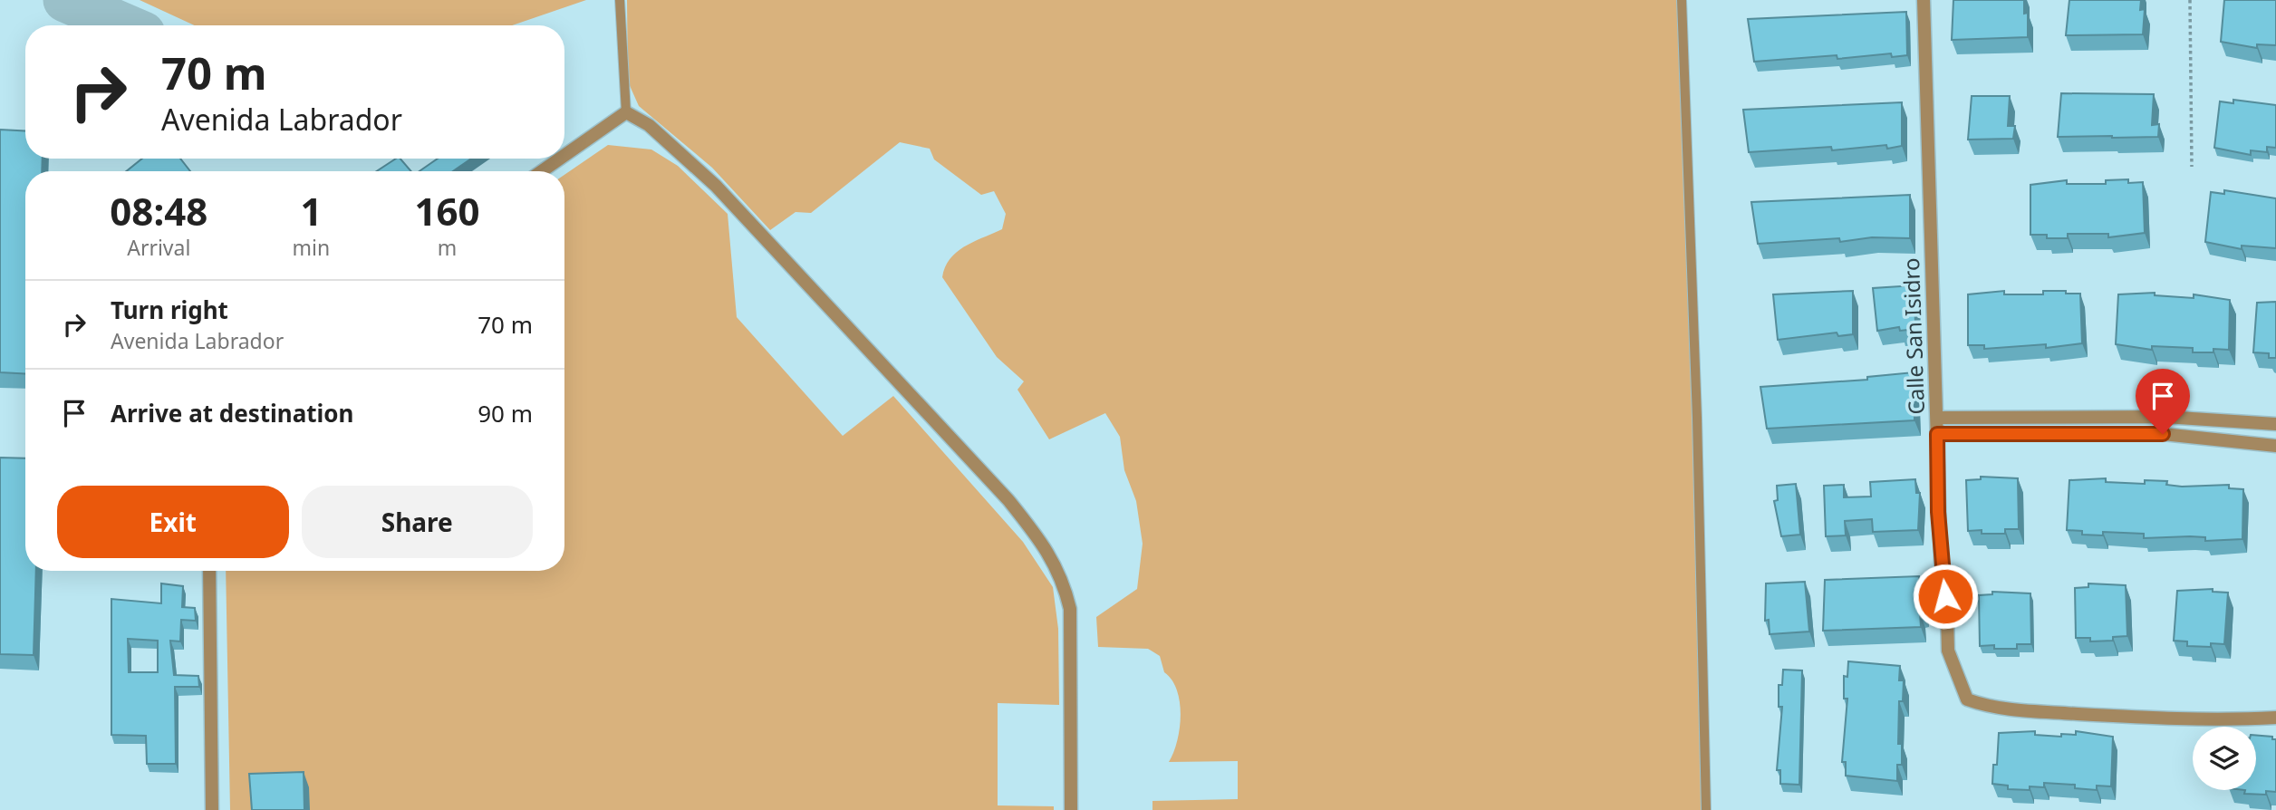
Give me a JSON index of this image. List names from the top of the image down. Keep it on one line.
{"streets":{"street":["Calle San Isidro"]},"page":{"turn":["70 m","Avenida Labrador"],"eta":["08:48","Arrival","1","min","160","m"],"list":[{"name":"Turn right","note":"Avenida Labrador","value":"70 m"},{"name":"Arrive at destination","value":"90 m"}],"buttons":["Exit","Share"]}}
